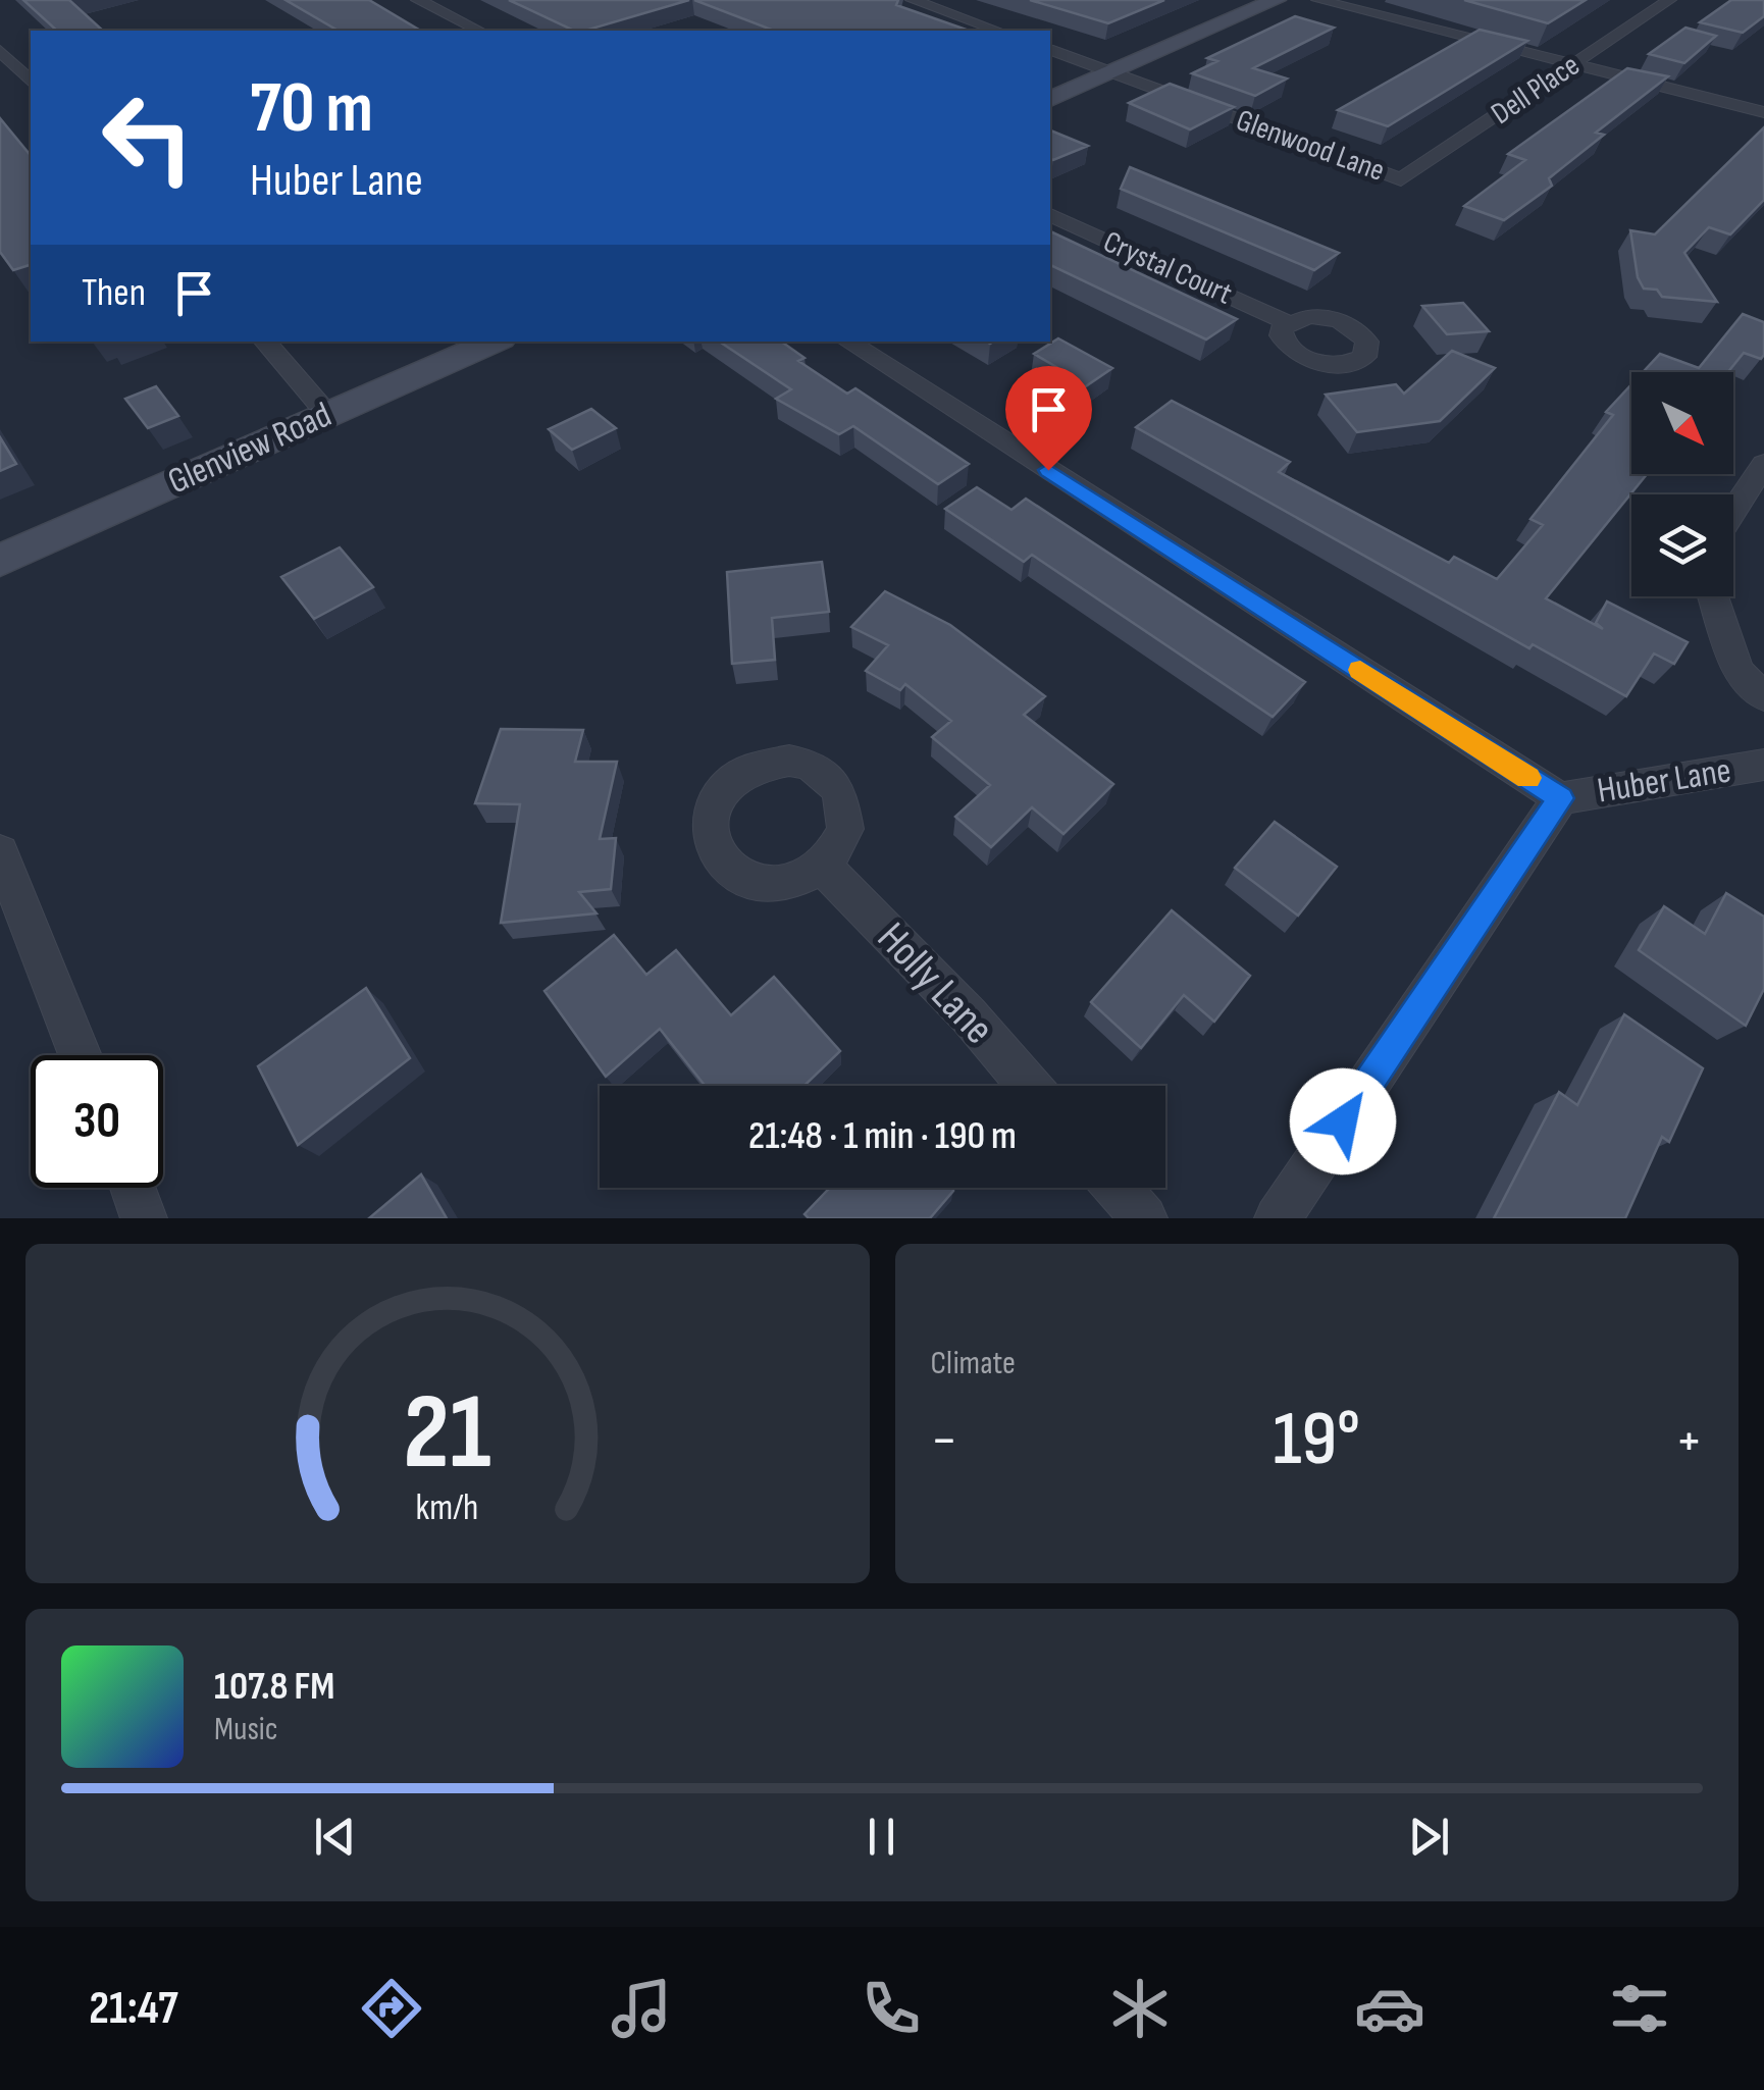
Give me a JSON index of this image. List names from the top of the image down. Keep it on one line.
{"streets":{"main road":["Glenview Road"],"street":["Dell Place","Glenwood Lane","Crystal Court","Huber Lane","Holly Lane"]},"crossings":[["Dell Place","Glenwood Lane"]],"north":"bottom right","page":{"turn":["70 m","Huber Lane"],"then":"Then","limit":"30","trip":"21:48 · 1 min · 190 m","tile":"Climate","heat":["−","19°","+"],"song":["107.8 FM","Music"],"tabs":"21:47","gauge":["21","km/h"]}}
